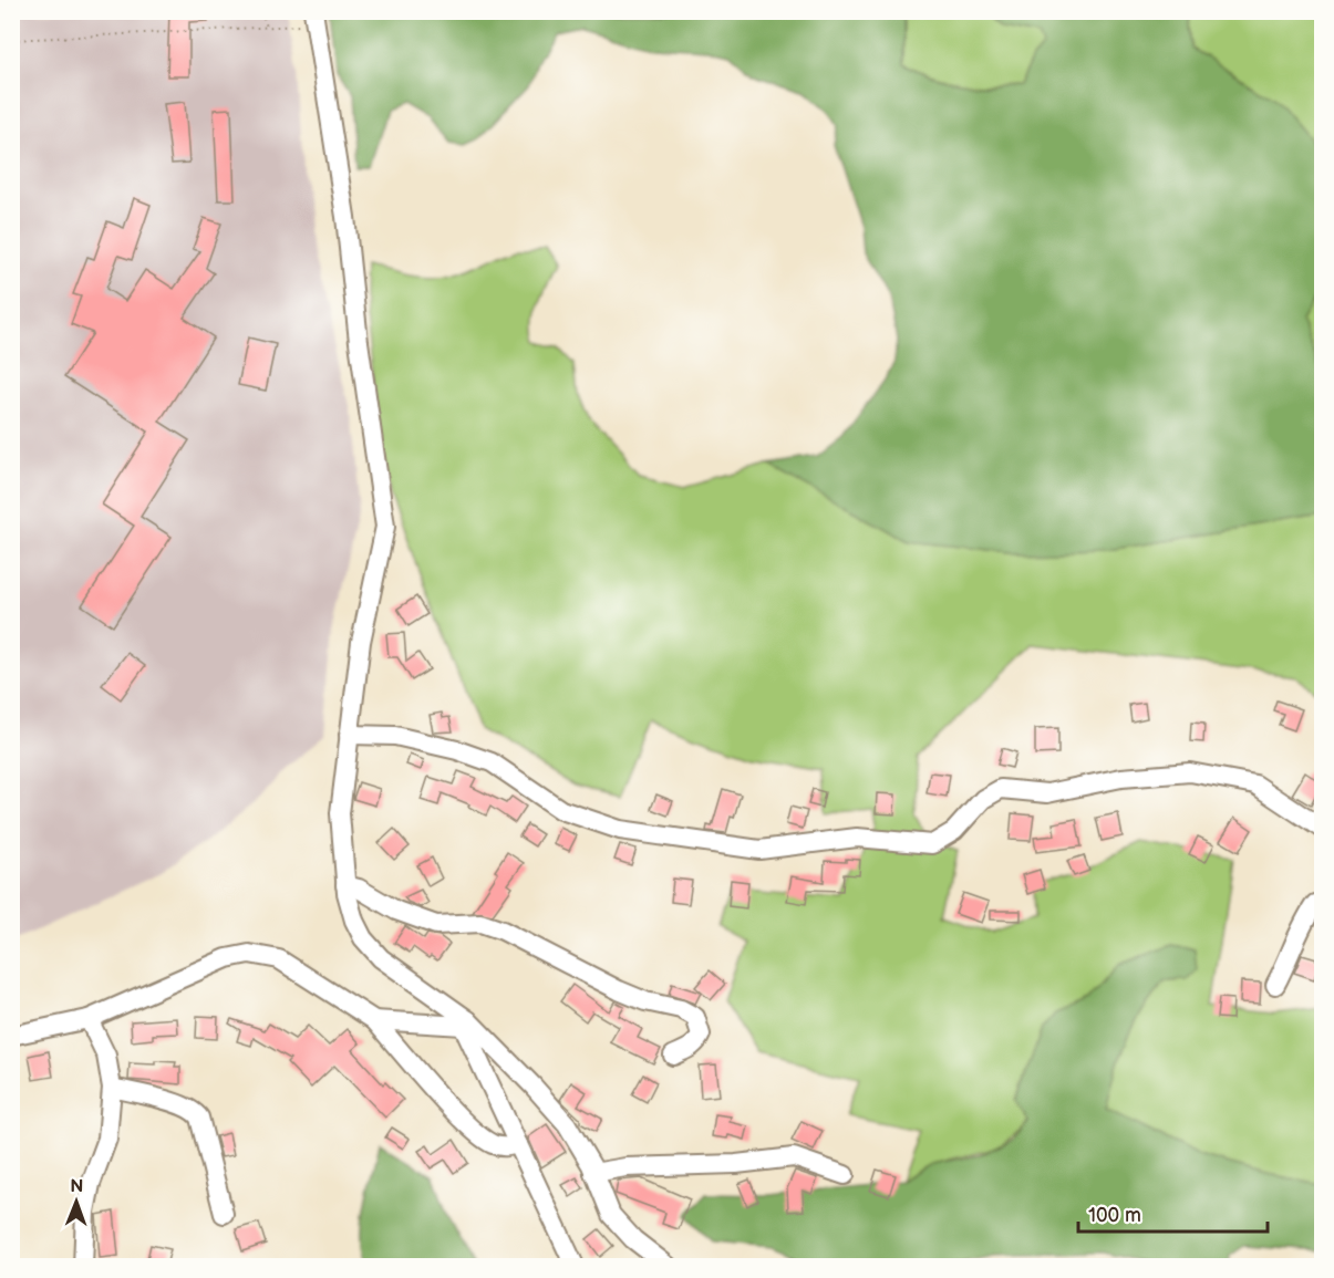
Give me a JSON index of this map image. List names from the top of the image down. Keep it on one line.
{"scale_bar":"100 m","north":"top"}
